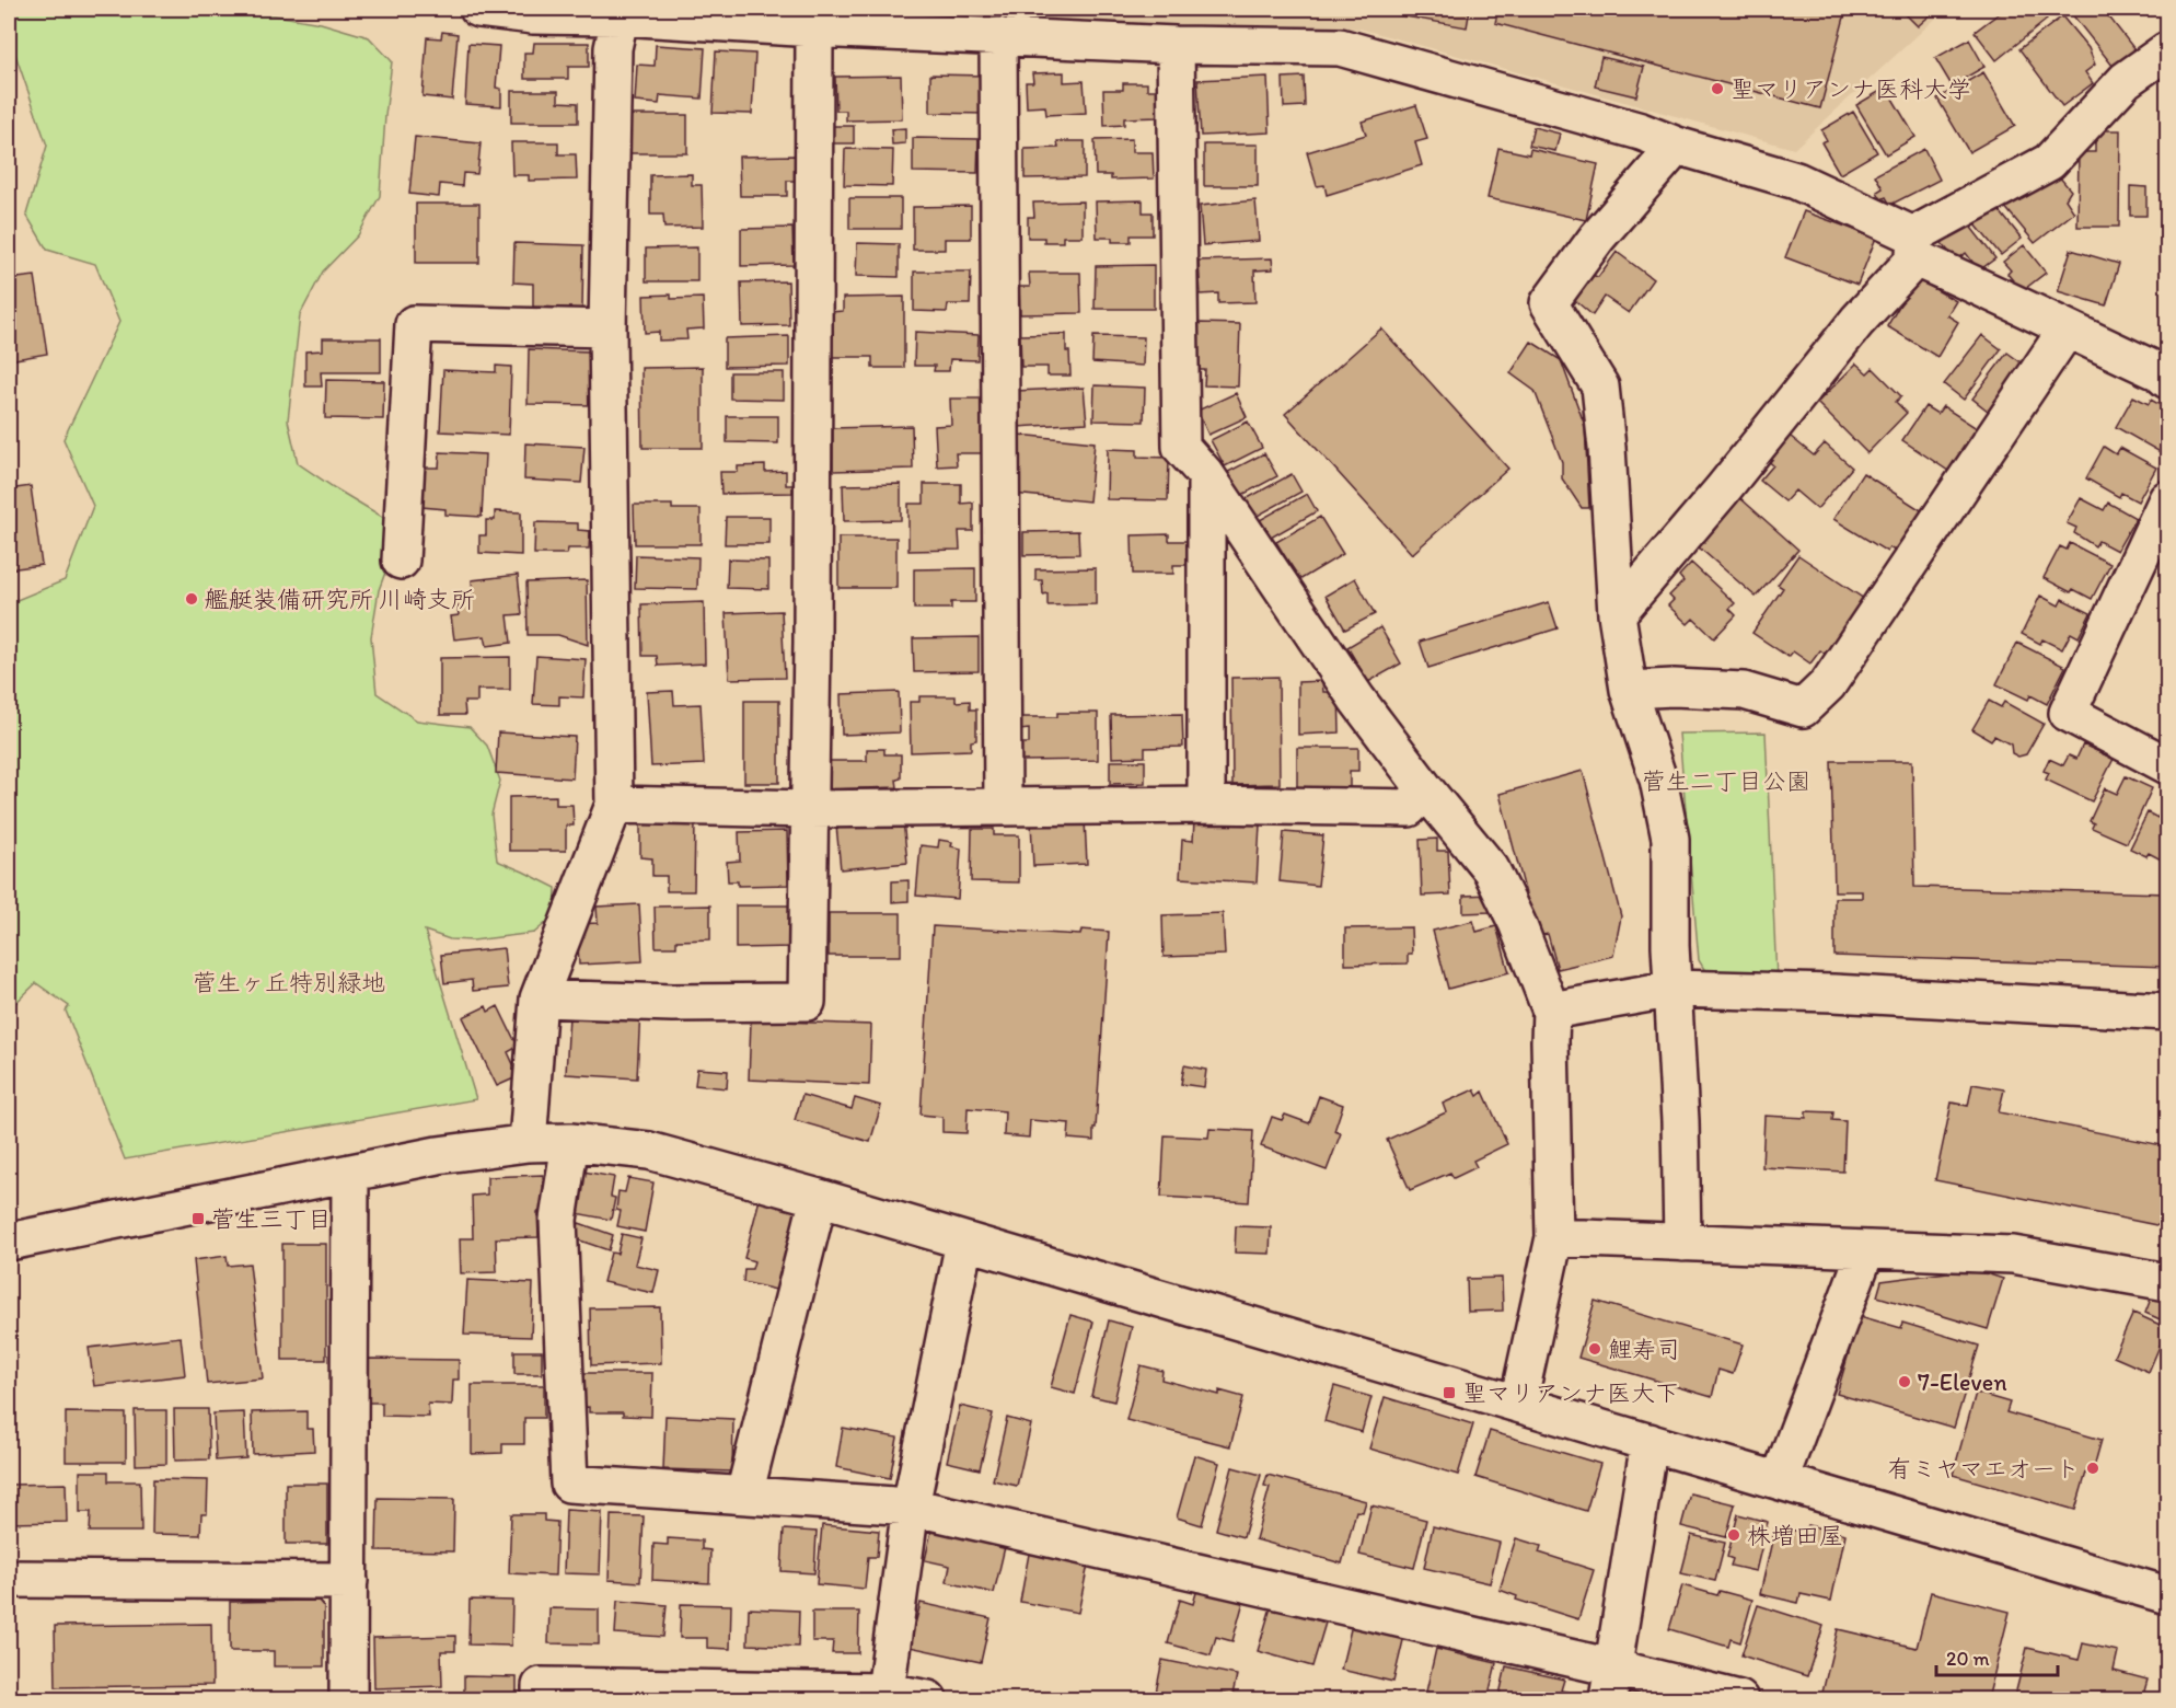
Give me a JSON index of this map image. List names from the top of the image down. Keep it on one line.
{"parks":["菅生二丁目公園","菅生ヶ丘特別緑地"],"places":{"other":["聖マリアンナ医科大学","艦艇装備研究所 川崎支所","鯉寿司","7-Eleven","有ミヤマエオート","株増田屋"],"transit":["菅生三丁目","聖マリアンナ医大下"]},"scale_bar":"20 m"}
